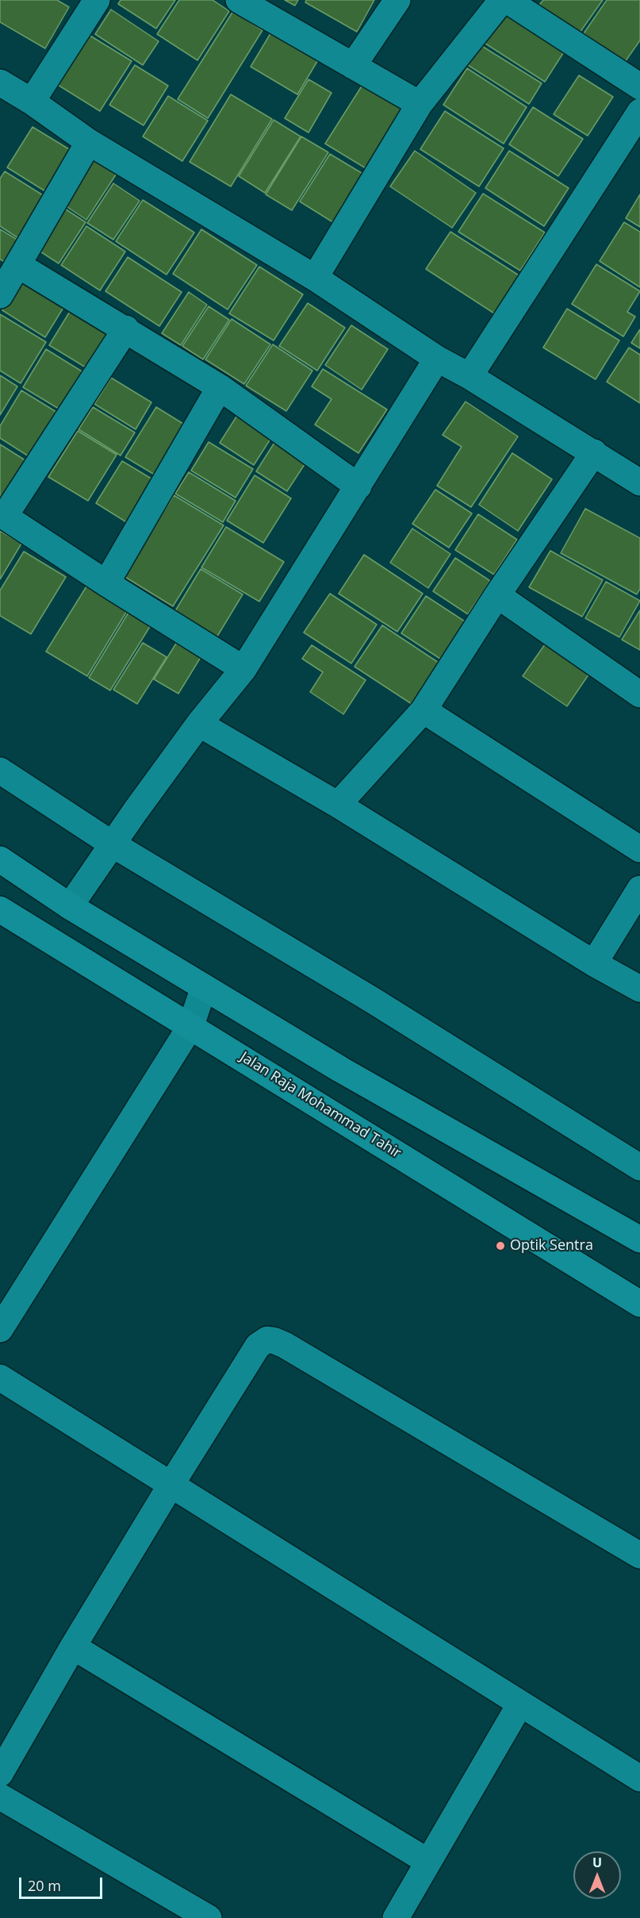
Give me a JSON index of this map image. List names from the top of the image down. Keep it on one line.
{"streets":{"main road":["Jalan Raja Mohammad Tahir"]},"places":["Optik Sentra"],"scale_bar":"20 m","north":"top"}
